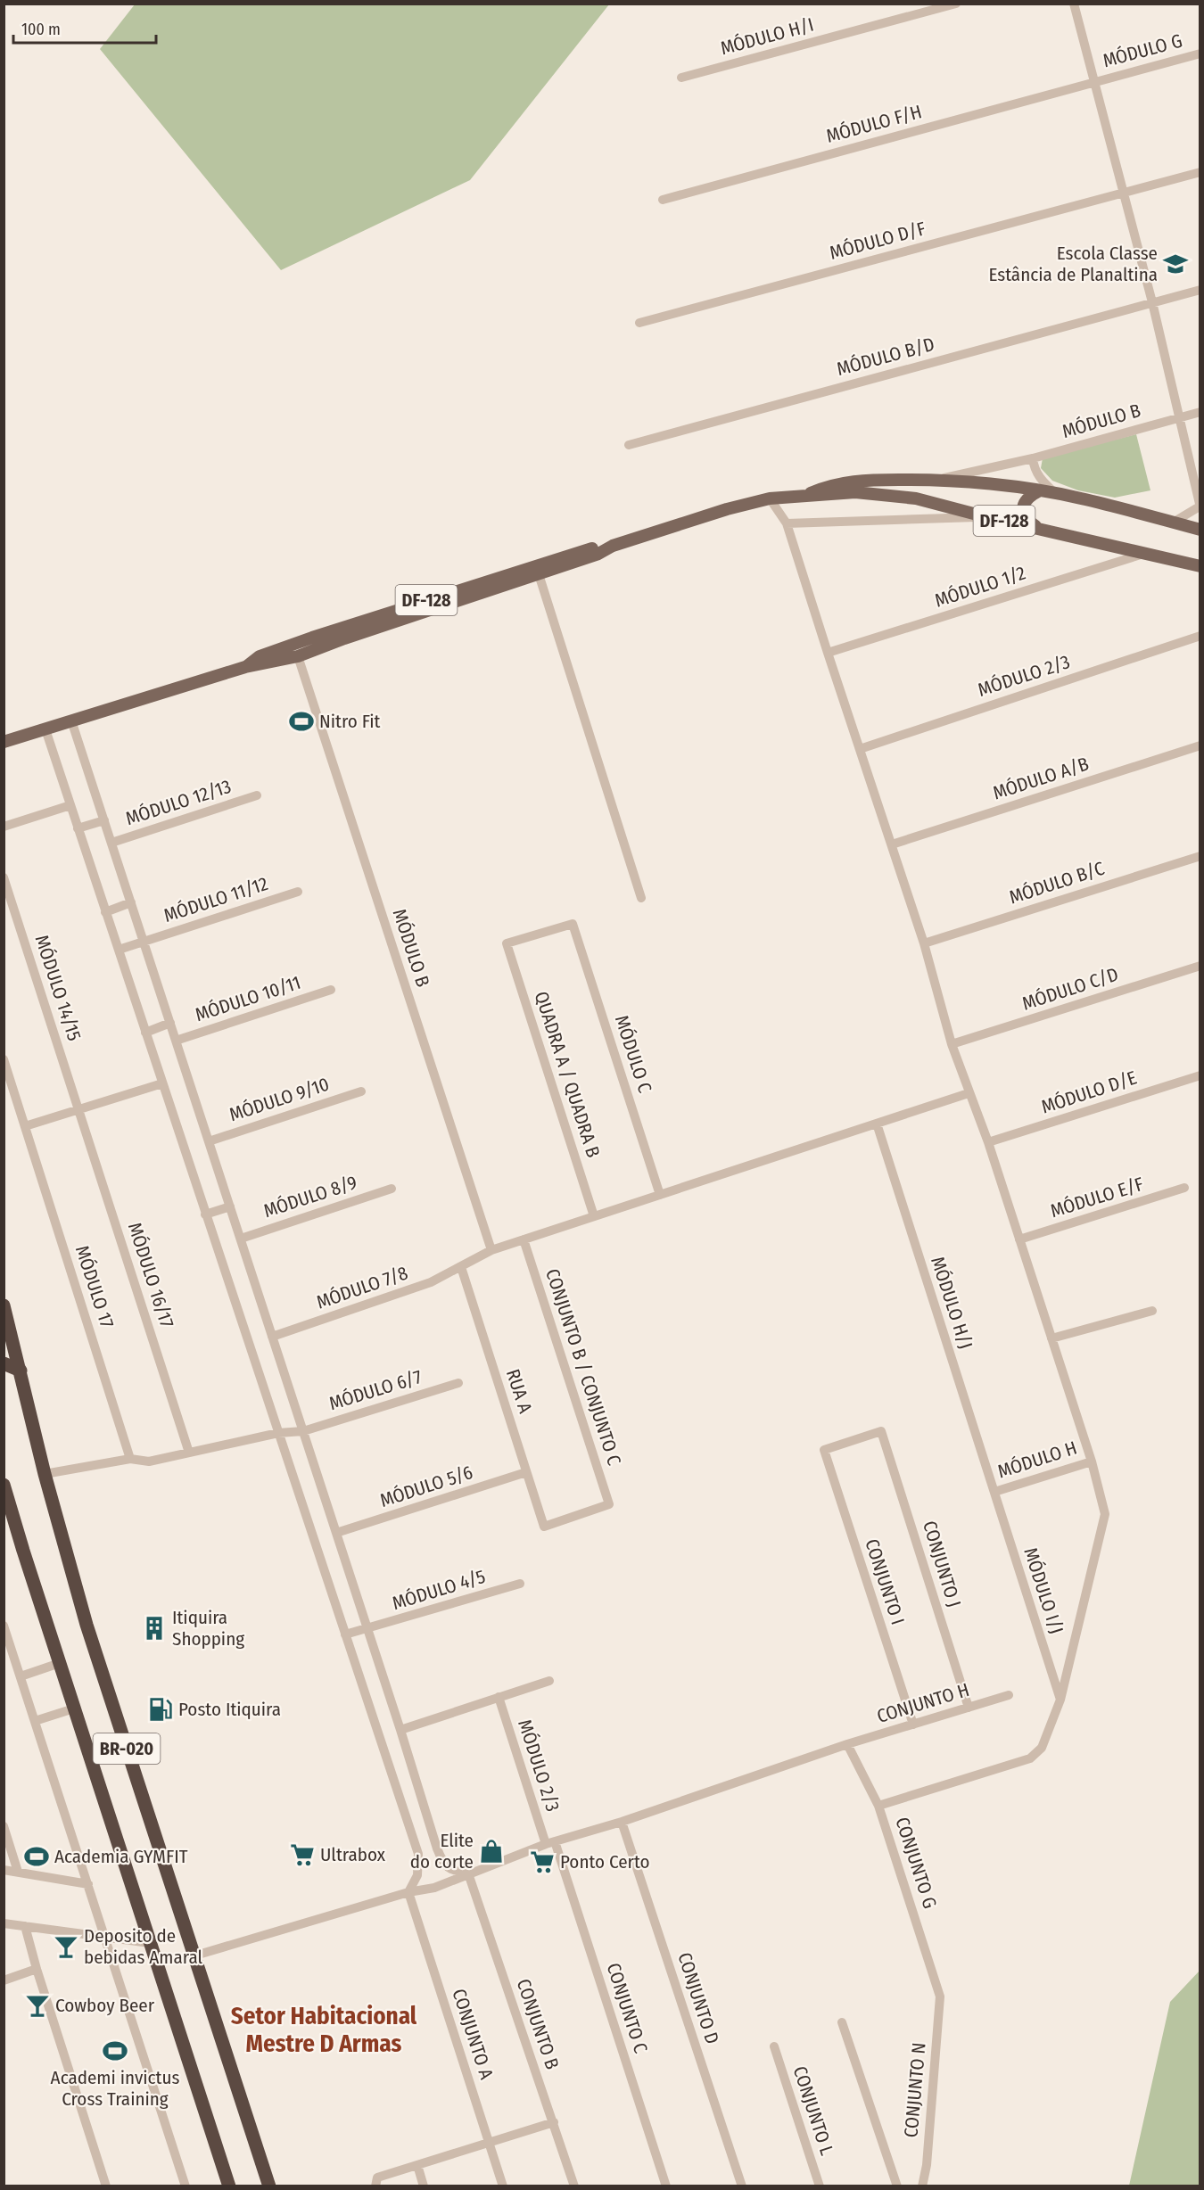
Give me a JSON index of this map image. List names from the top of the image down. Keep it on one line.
{"streets":{"highway":["BR-020"],"main road":["DF-128"],"street":["MÓDULO H/I","MÓDULO G","MÓDULO F/H","MÓDULO D/F","MÓDULO B/D","MÓDULO B","MÓDULO 1/2","MÓDULO 2/3","MÓDULO A/B","MÓDULO 12/13","MÓDULO B/C","MÓDULO 11/12","MÓDULO 14/15","MÓDULO C/D","MÓDULO 10/11","MÓDULO C","QUADRA A / QUADRA B","MÓDULO D/E","MÓDULO 9/10","MÓDULO 8/9","MÓDULO E/F","MÓDULO 16/17","MÓDULO 17","MÓDULO 7/8","MÓDULO H/J","CONJUNTO B / CONJUNTO C","MÓDULO 6/7","RUA A","MÓDULO H","MÓDULO 5/6","CONJUNTO J","CONJUNTO I","MÓDULO 4/5","MÓDULO I/J","CONJUNTO H","CONJUNTO G","CONJUNTO D","CONJUNTO C","CONJUNTO B","CONJUNTO A","CONJUNTO N","CONJUNTO L"]},"crossings":[["MÓDULO G","MÓDULO F/H"],["MÓDULO B","DF-128"],["MÓDULO B","MÓDULO 7/8"],["DF-128","MÓDULO 1/2"],["MÓDULO 2/3","CONJUNTO H"],["MÓDULO 2/3","CONJUNTO C"],["MÓDULO 14/15","MÓDULO 16/17"],["MÓDULO C","QUADRA A / QUADRA B"],["MÓDULO C","MÓDULO 7/8"],["QUADRA A / QUADRA B","MÓDULO 7/8"],["MÓDULO 16/17","MÓDULO 6/7"],["MÓDULO 17","MÓDULO 6/7"],["MÓDULO 7/8","MÓDULO H/J"],["MÓDULO 7/8","CONJUNTO B / CONJUNTO C"],["MÓDULO 7/8","RUA A"],["MÓDULO H/J","MÓDULO H"],["MÓDULO H/J","MÓDULO I/J"],["CONJUNTO B / CONJUNTO C","RUA A"],["MÓDULO 6/7","BR-020"],["RUA A","MÓDULO 5/6"],["MÓDULO H","MÓDULO I/J"],["CONJUNTO J","CONJUNTO I"],["CONJUNTO J","CONJUNTO H"],["CONJUNTO I","CONJUNTO H"],["CONJUNTO H","BR-020"],["CONJUNTO H","CONJUNTO G"],["CONJUNTO H","CONJUNTO D"],["CONJUNTO H","CONJUNTO C"],["CONJUNTO H","CONJUNTO B"],["CONJUNTO H","CONJUNTO A"],["CONJUNTO G","CONJUNTO N"]],"districts":["Setor Habitacional Mestre D Armas"],"places":{"school or university":["Escola Classe Estância de Planaltina"],"sports":["Nitro Fit","Academia GYMFIT","Academi invictus Cross Training"],"building":["Itiquira Shopping"],"fuel station":["Posto Itiquira"],"shop":["Elite do corte"],"supermarket":["Ultrabox","Ponto Certo"],"bar":["Deposito de bebidas Amaral","Cowboy Beer"]},"scale_bar":"100 m"}
